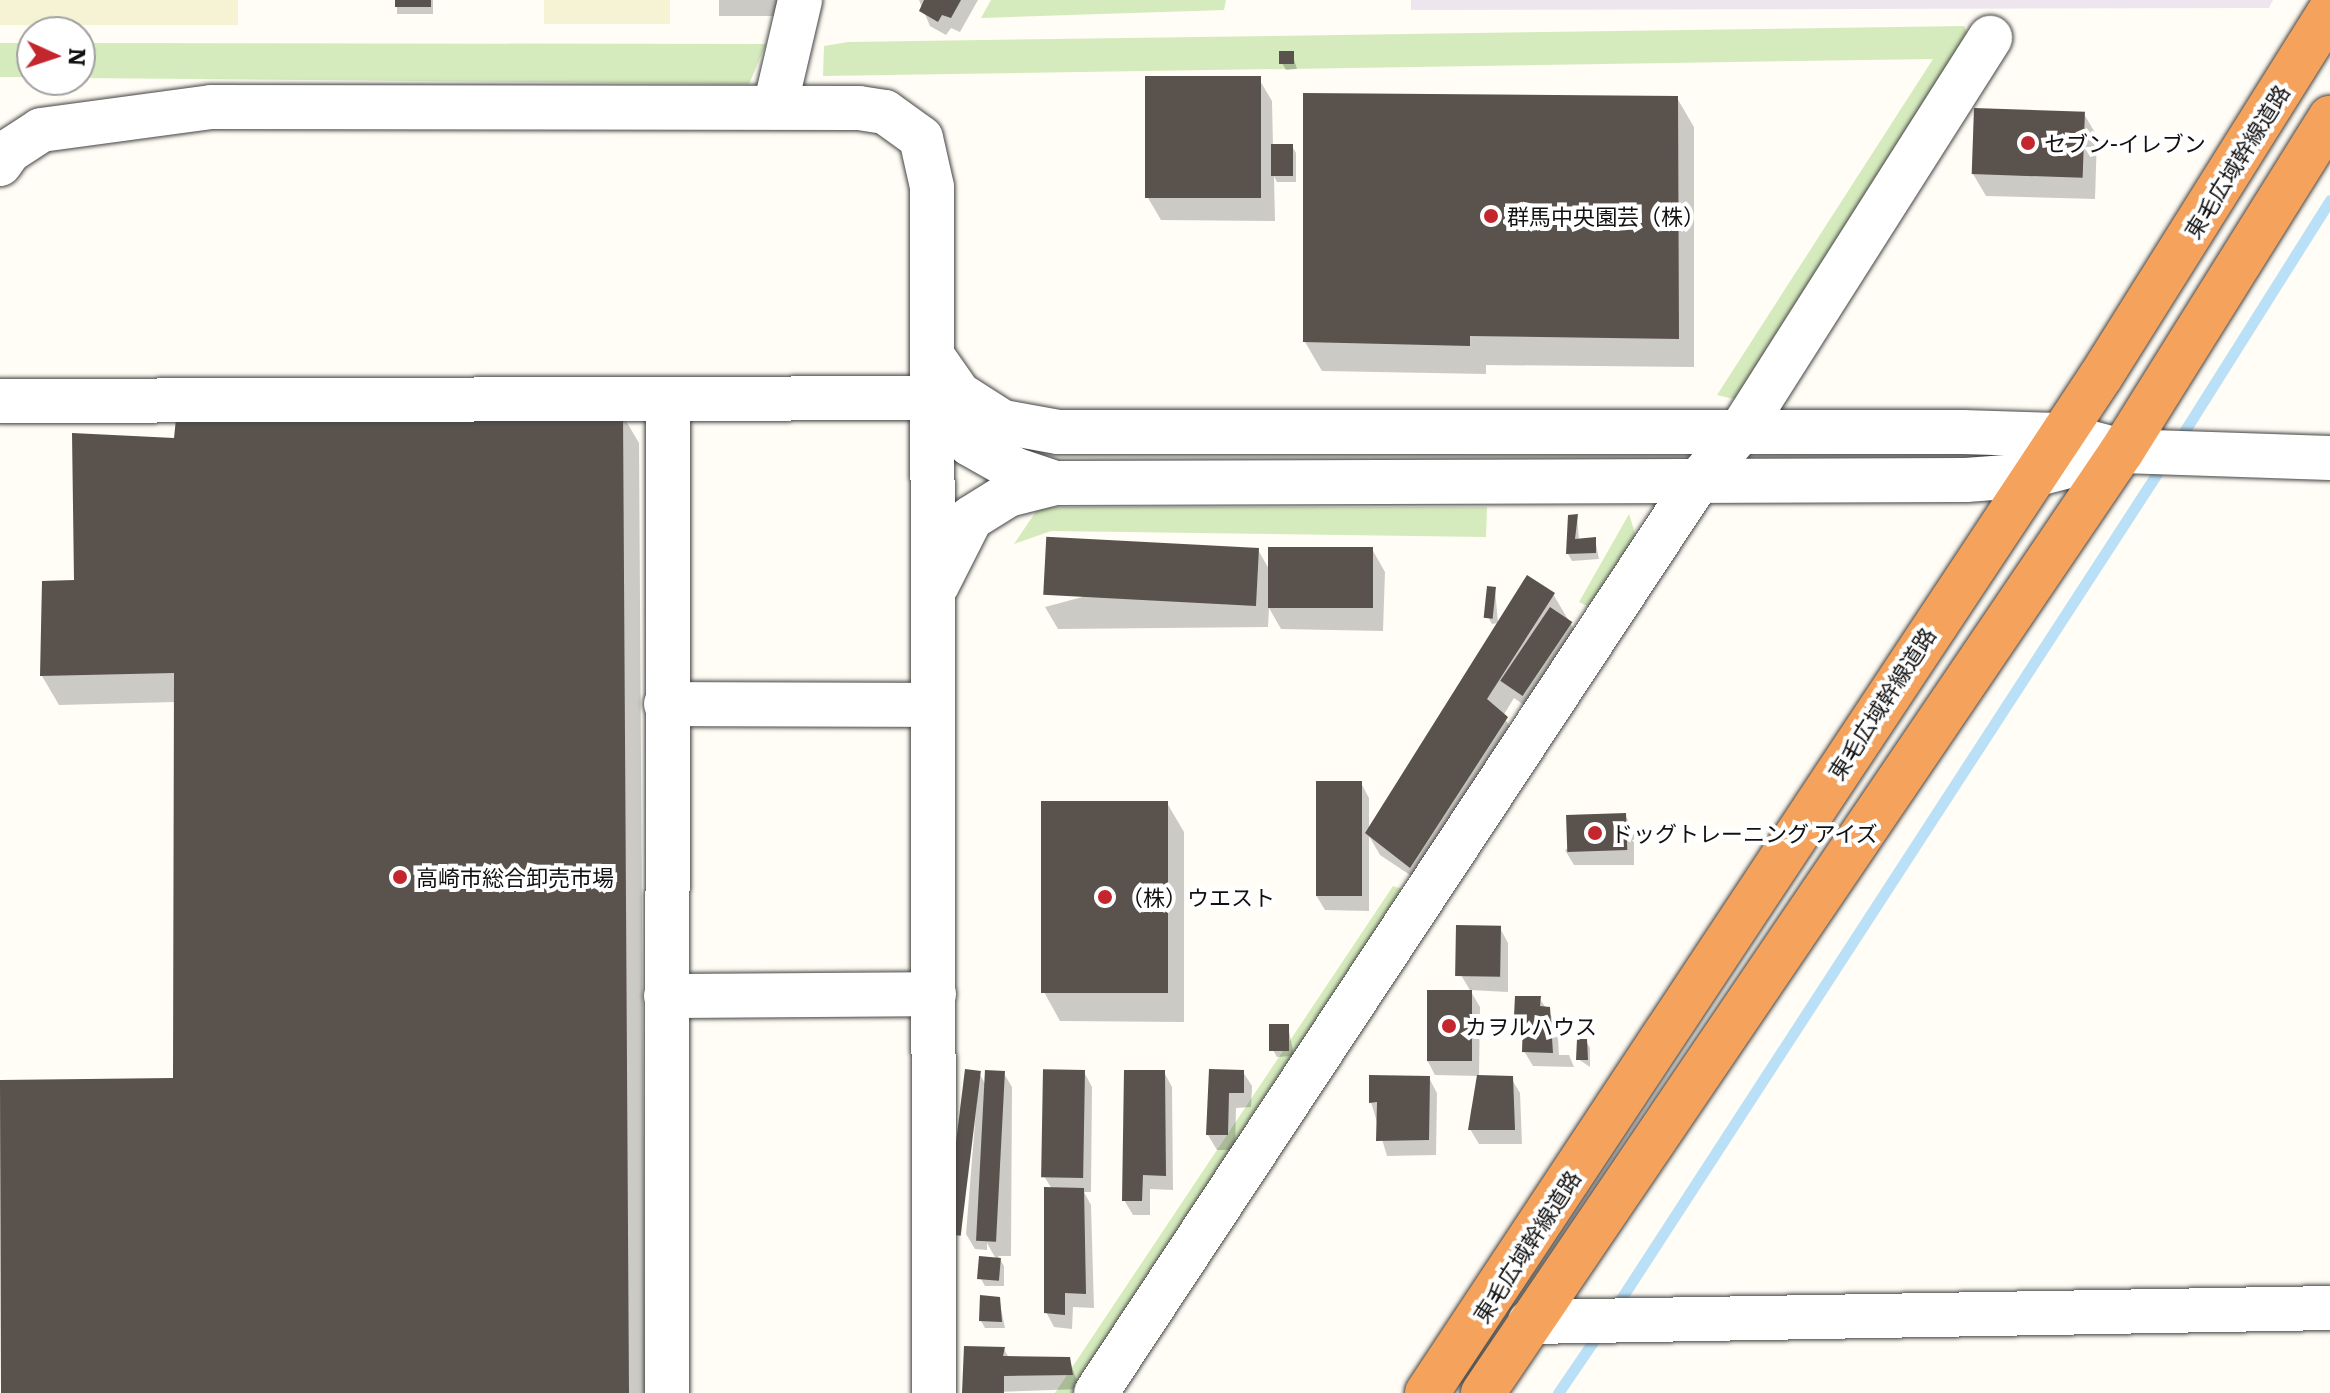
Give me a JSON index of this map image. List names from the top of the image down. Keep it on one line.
{"streets":{"highway":["東毛広域幹線道路"]},"places":["セブン-イレブン","群馬中央園芸（株）","ドッグトレーニング アイズ","高崎市総合卸売市場","（株）ウエスト","カヲルハウス"],"north":"right"}
